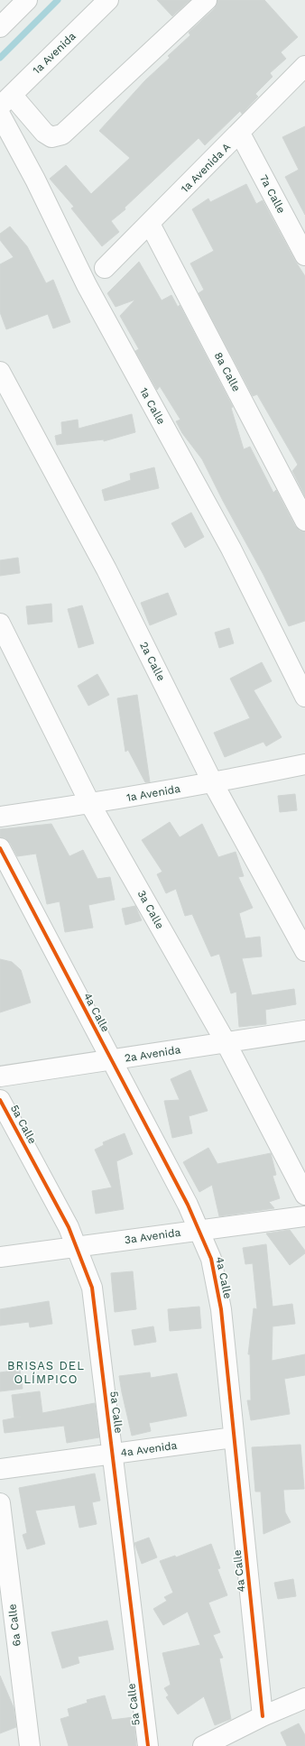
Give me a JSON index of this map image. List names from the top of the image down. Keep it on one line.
{"streets":{"street":["1a Avenida","1a Avenida A","7a Calle","8a Calle","1a Calle","2a Calle","3a Calle","4a Calle","2a Avenida","5a Calle","3a Avenida","4a Avenida","6a Calle"]},"crossings":[["1a Avenida","2a Calle"],["1a Avenida","3a Calle"],["1a Avenida A","7a Calle"],["1a Avenida A","8a Calle"],["3a Calle","2a Avenida"],["4a Calle","2a Avenida"],["4a Calle","3a Avenida"],["4a Calle","4a Avenida"],["5a Calle","3a Avenida"],["5a Calle","4a Avenida"]],"districts":["BRISAS DEL OLÍMPICO"]}
